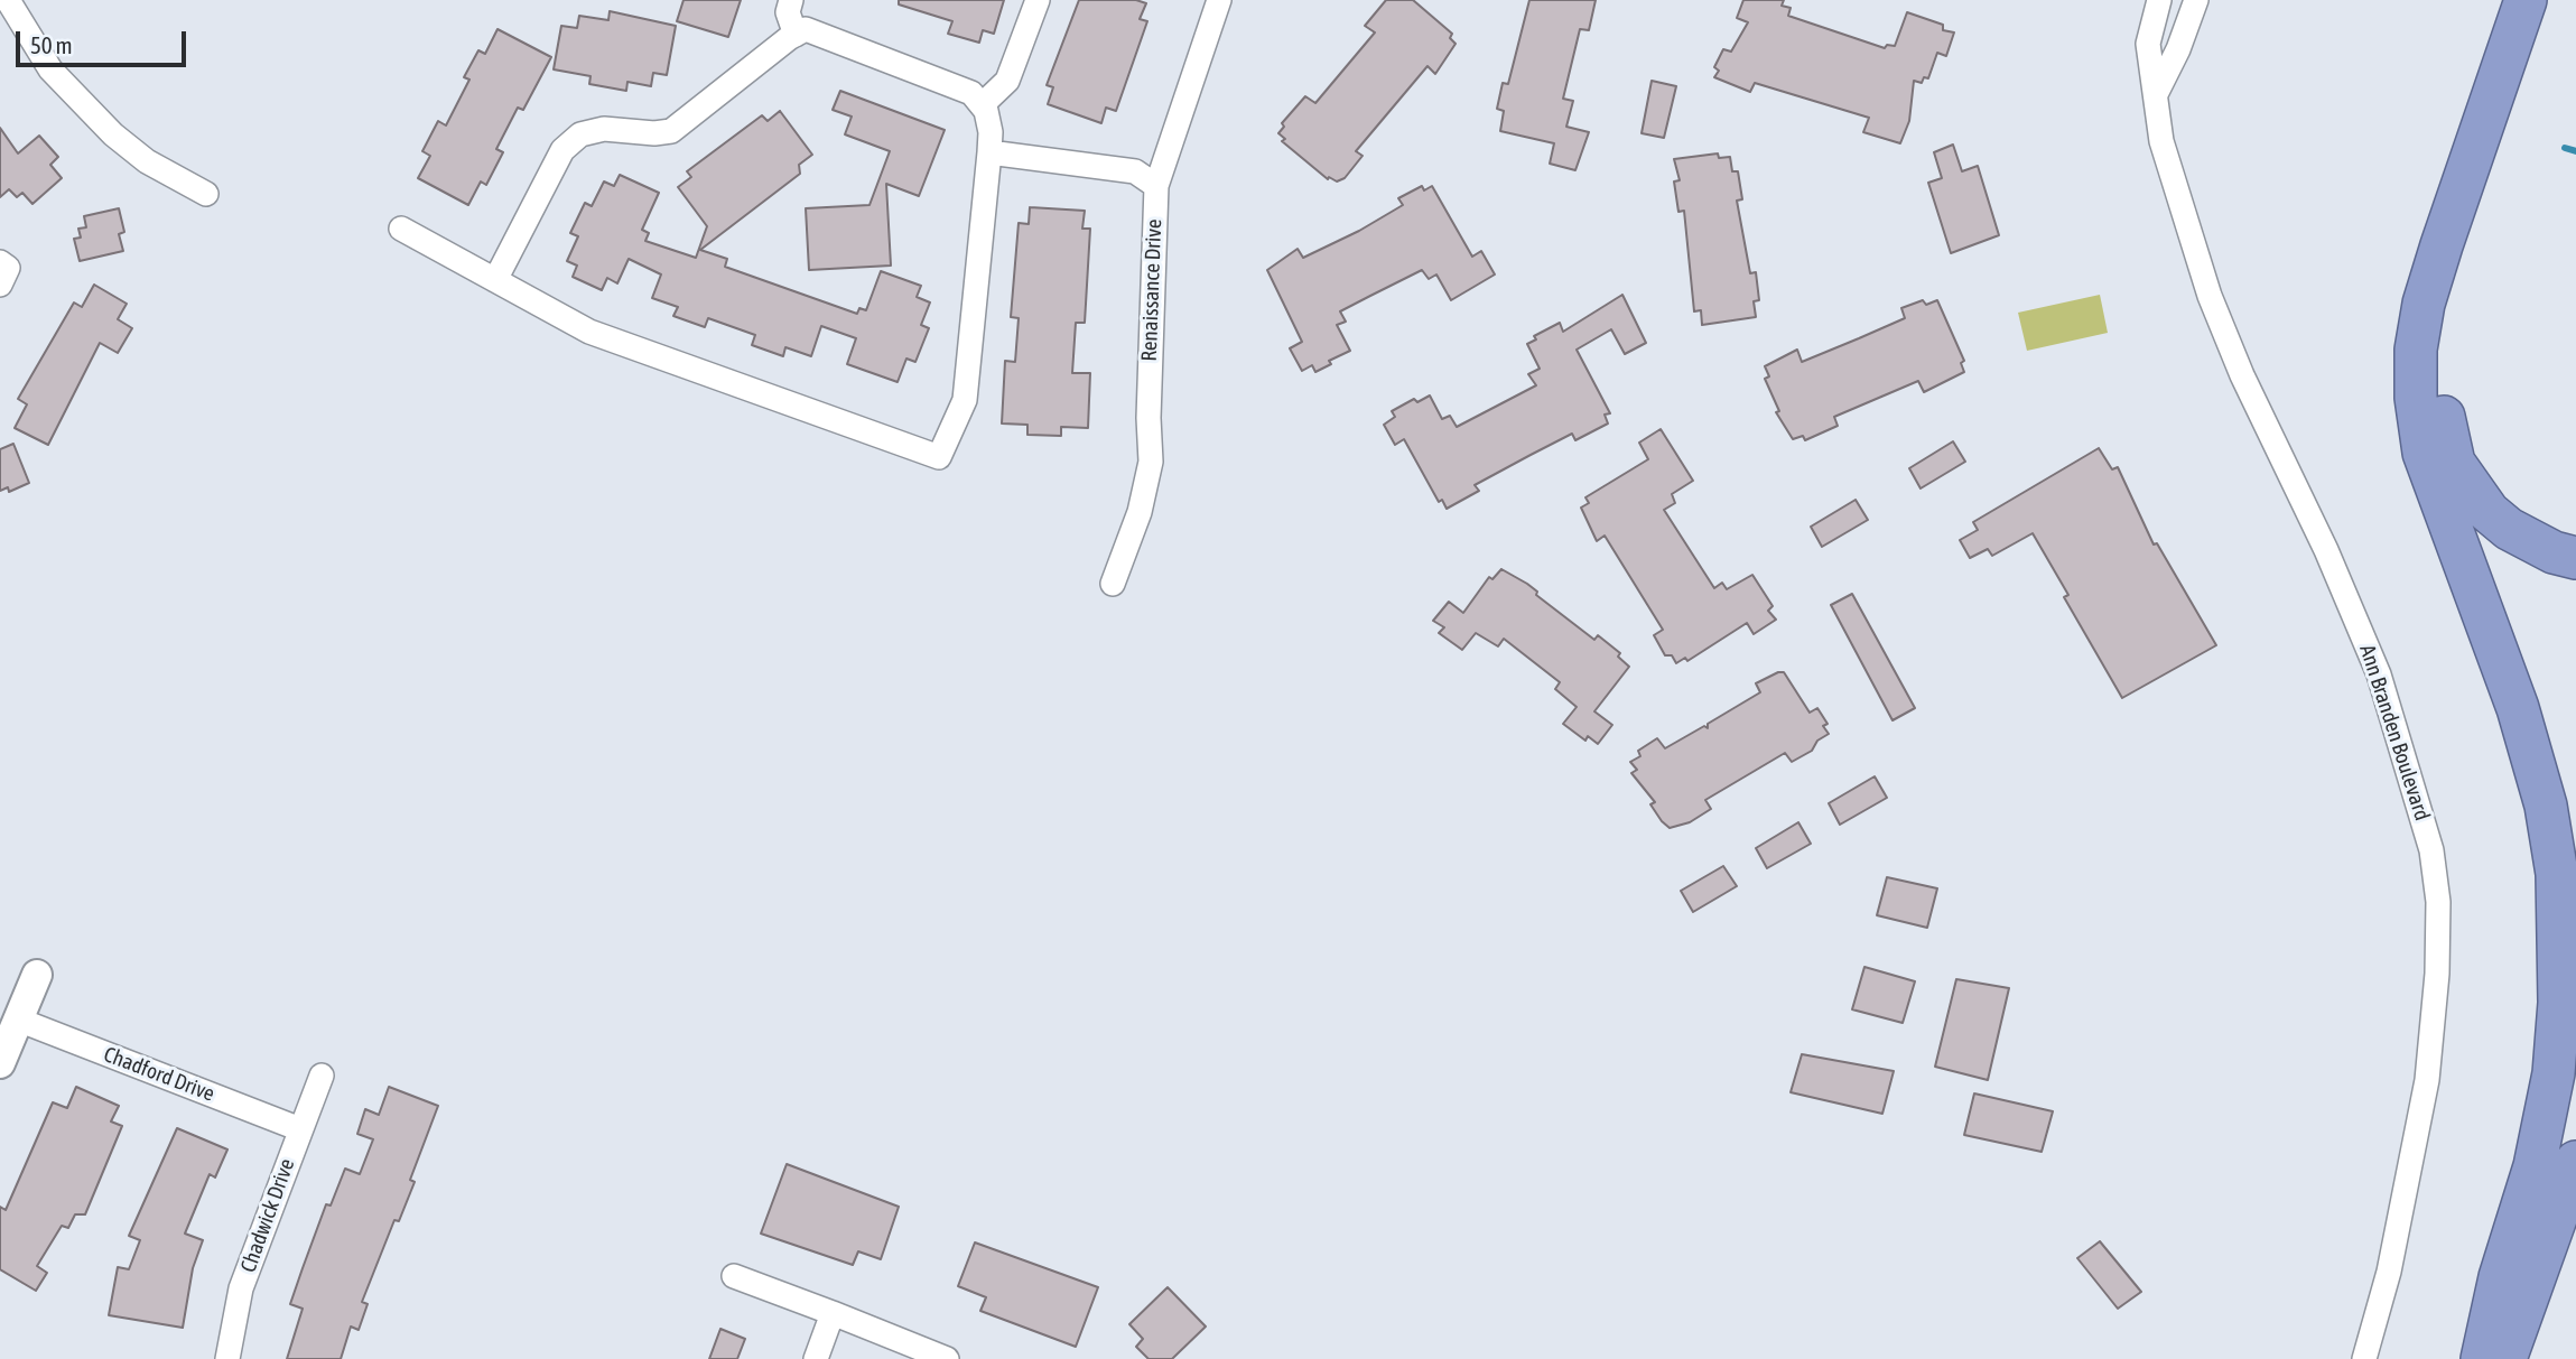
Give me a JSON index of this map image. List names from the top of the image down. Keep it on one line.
{"streets":{"street":["Renaissance Drive","Ann Branden Boulevard","Chadford Drive","Chadwick Drive"]},"crossings":[["Chadford Drive","Chadwick Drive"]],"scale_bar":"50 m"}
